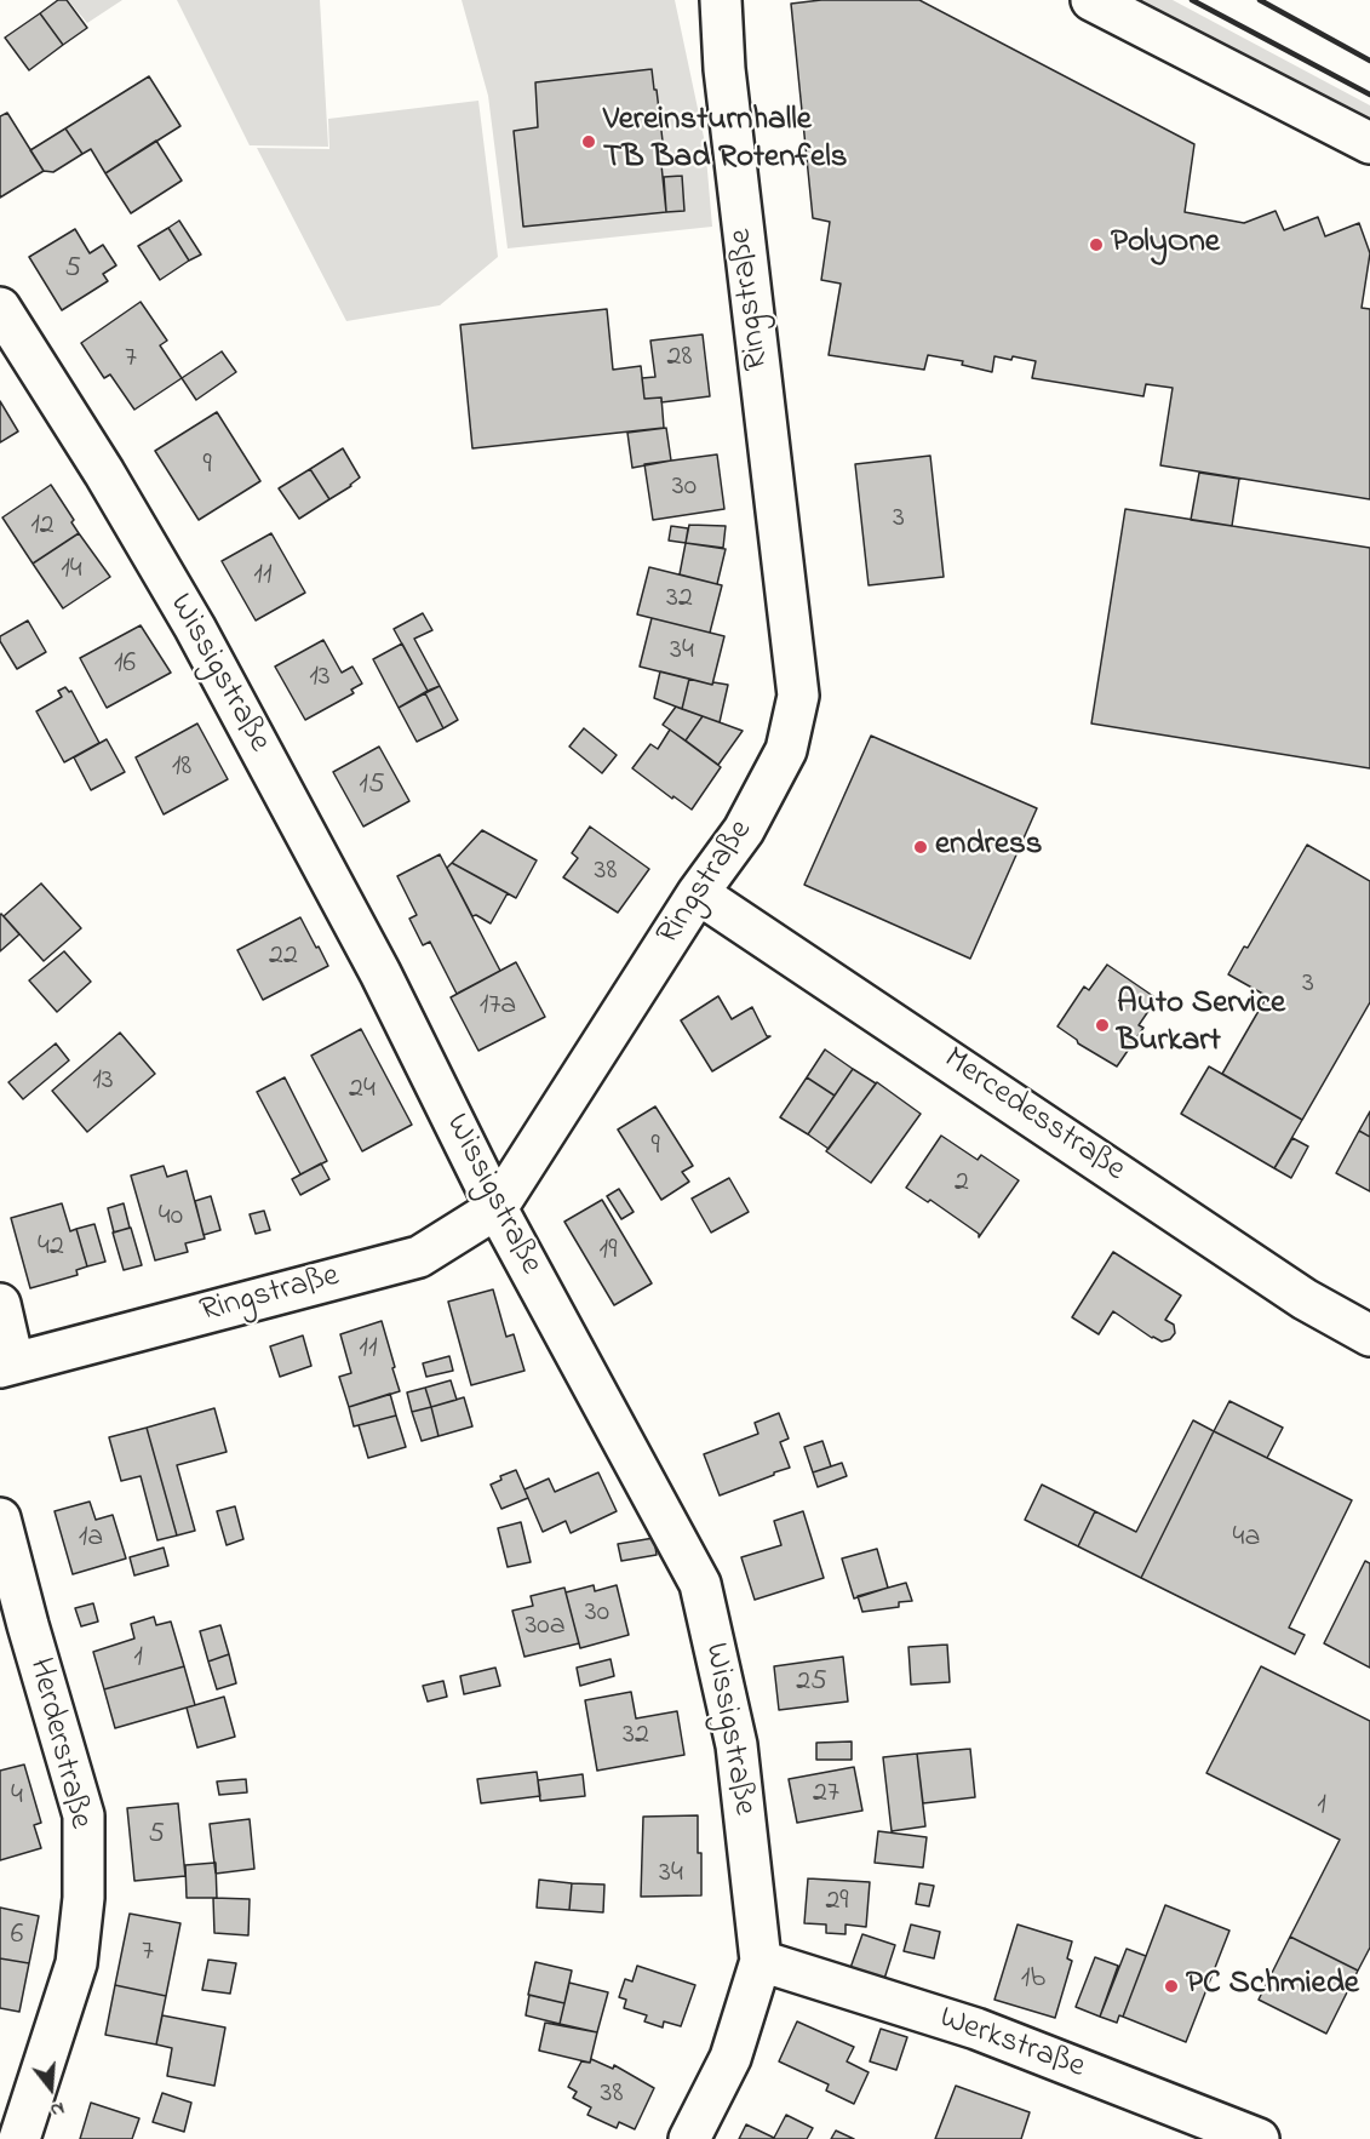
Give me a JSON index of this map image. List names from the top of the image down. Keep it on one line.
{"streets":{"street":["Ringstraße","Wissigstraße","Mercedesstraße","Herderstraße","Werkstraße"]},"crossings":[["Ringstraße","Wissigstraße"],["Ringstraße","Mercedesstraße"],["Wissigstraße","Werkstraße"]],"places":["Vereinsturnhalle TB Bad Rotenfels","PolyOne","endress","Auto Service Burkart","PC Schmiede"],"house_numbers":["5","28","7","9","30","3","12","14","11","32","34","16","13","18","15","38","22","3","17a","13","24","9","2","40","42","19","11","1a","4a","30","30a","1","25","32","27","4","1","5","34","29","6","7","1b","38"],"north":"bottom"}
